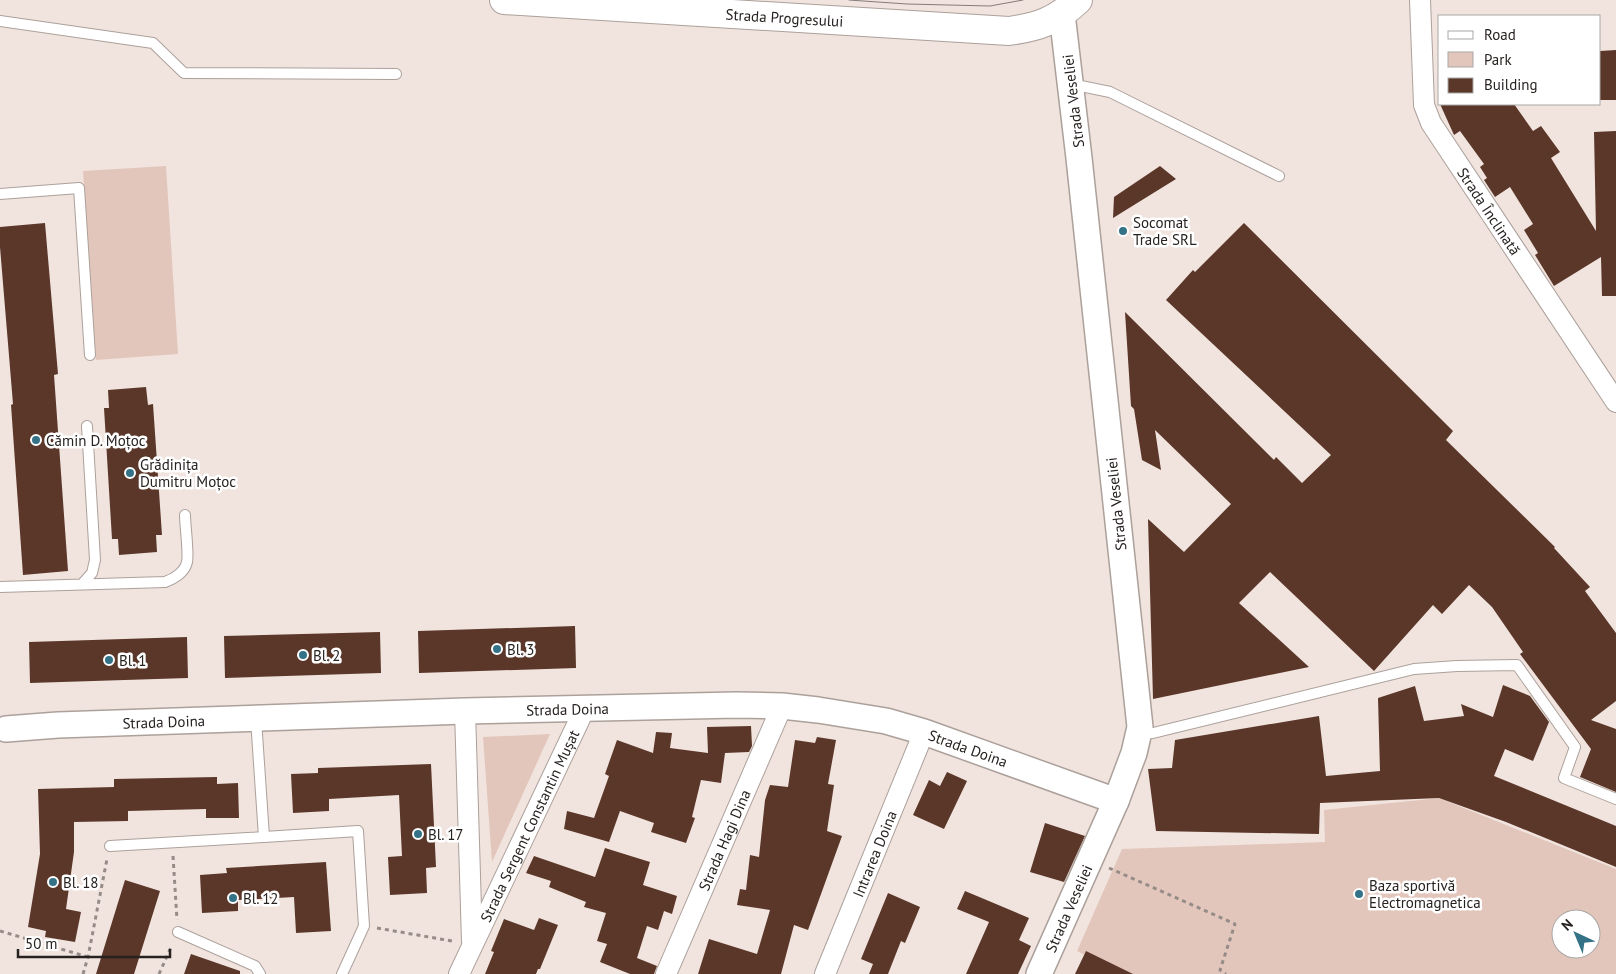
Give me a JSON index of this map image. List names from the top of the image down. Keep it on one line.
{"streets":{"main road":["Strada Progresului"],"street":["Strada Veseliei","Strada Înclinată","Strada Doina","Strada Sergent Constantin Mușat","Strada Hagi Dina","Intrarea Doina"]},"crossings":[["Strada Progresului","Strada Veseliei"],["Strada Veseliei","Strada Doina"],["Strada Doina","Strada Sergent Constantin Mușat"],["Strada Doina","Strada Hagi Dina"],["Strada Doina","Intrarea Doina"]],"places":["Socomat Trade SRL","Cămin D. Moțoc","Grădinița Dumitru Moțoc","Bl. 3","Bl. 2","Bl. 1","Bl. 17","Bl. 18","Baza sportivă Electromagnetica","Bl. 12"],"legend":["Road","Park","Building"],"scale_bar":"50 m","north":"top left"}
